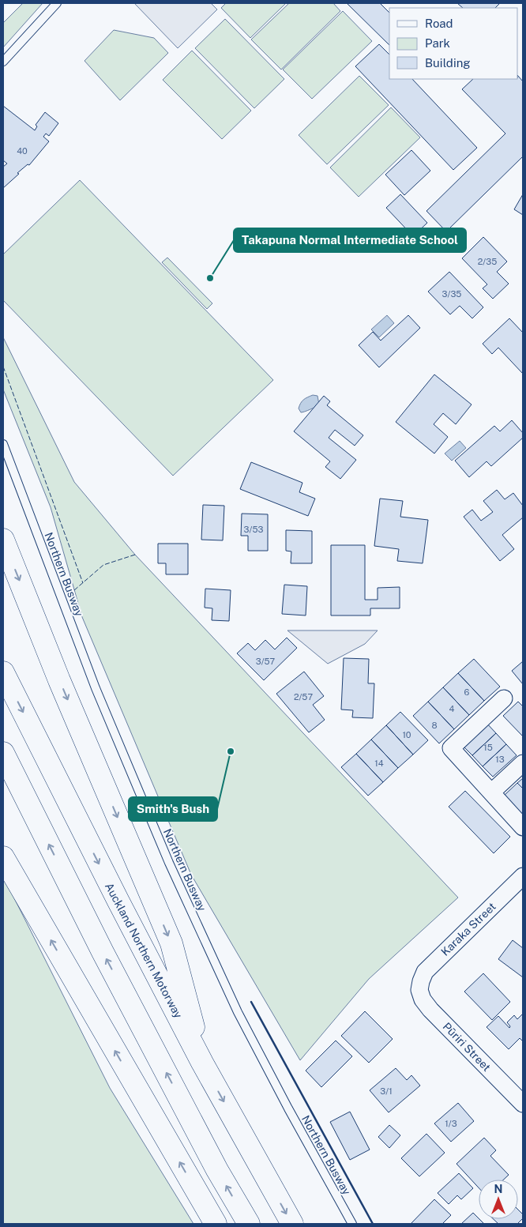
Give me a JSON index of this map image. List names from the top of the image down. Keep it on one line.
{"streets":{"highway":["Auckland Northern Motorway"],"street":["Karaka Street","Pūriri Street"],"lane":["Northern Busway"]},"crossings":[["Karaka Street","Pūriri Street"]],"places":["Takapuna Normal Intermediate School","Smith's Bush"],"house_numbers":["40","2/35","3/35","3/53","3/57","6","2/57","4","8","10","15","13","14","3/1","1/3"],"legend":["Road","Park","Building"],"north":"top"}
